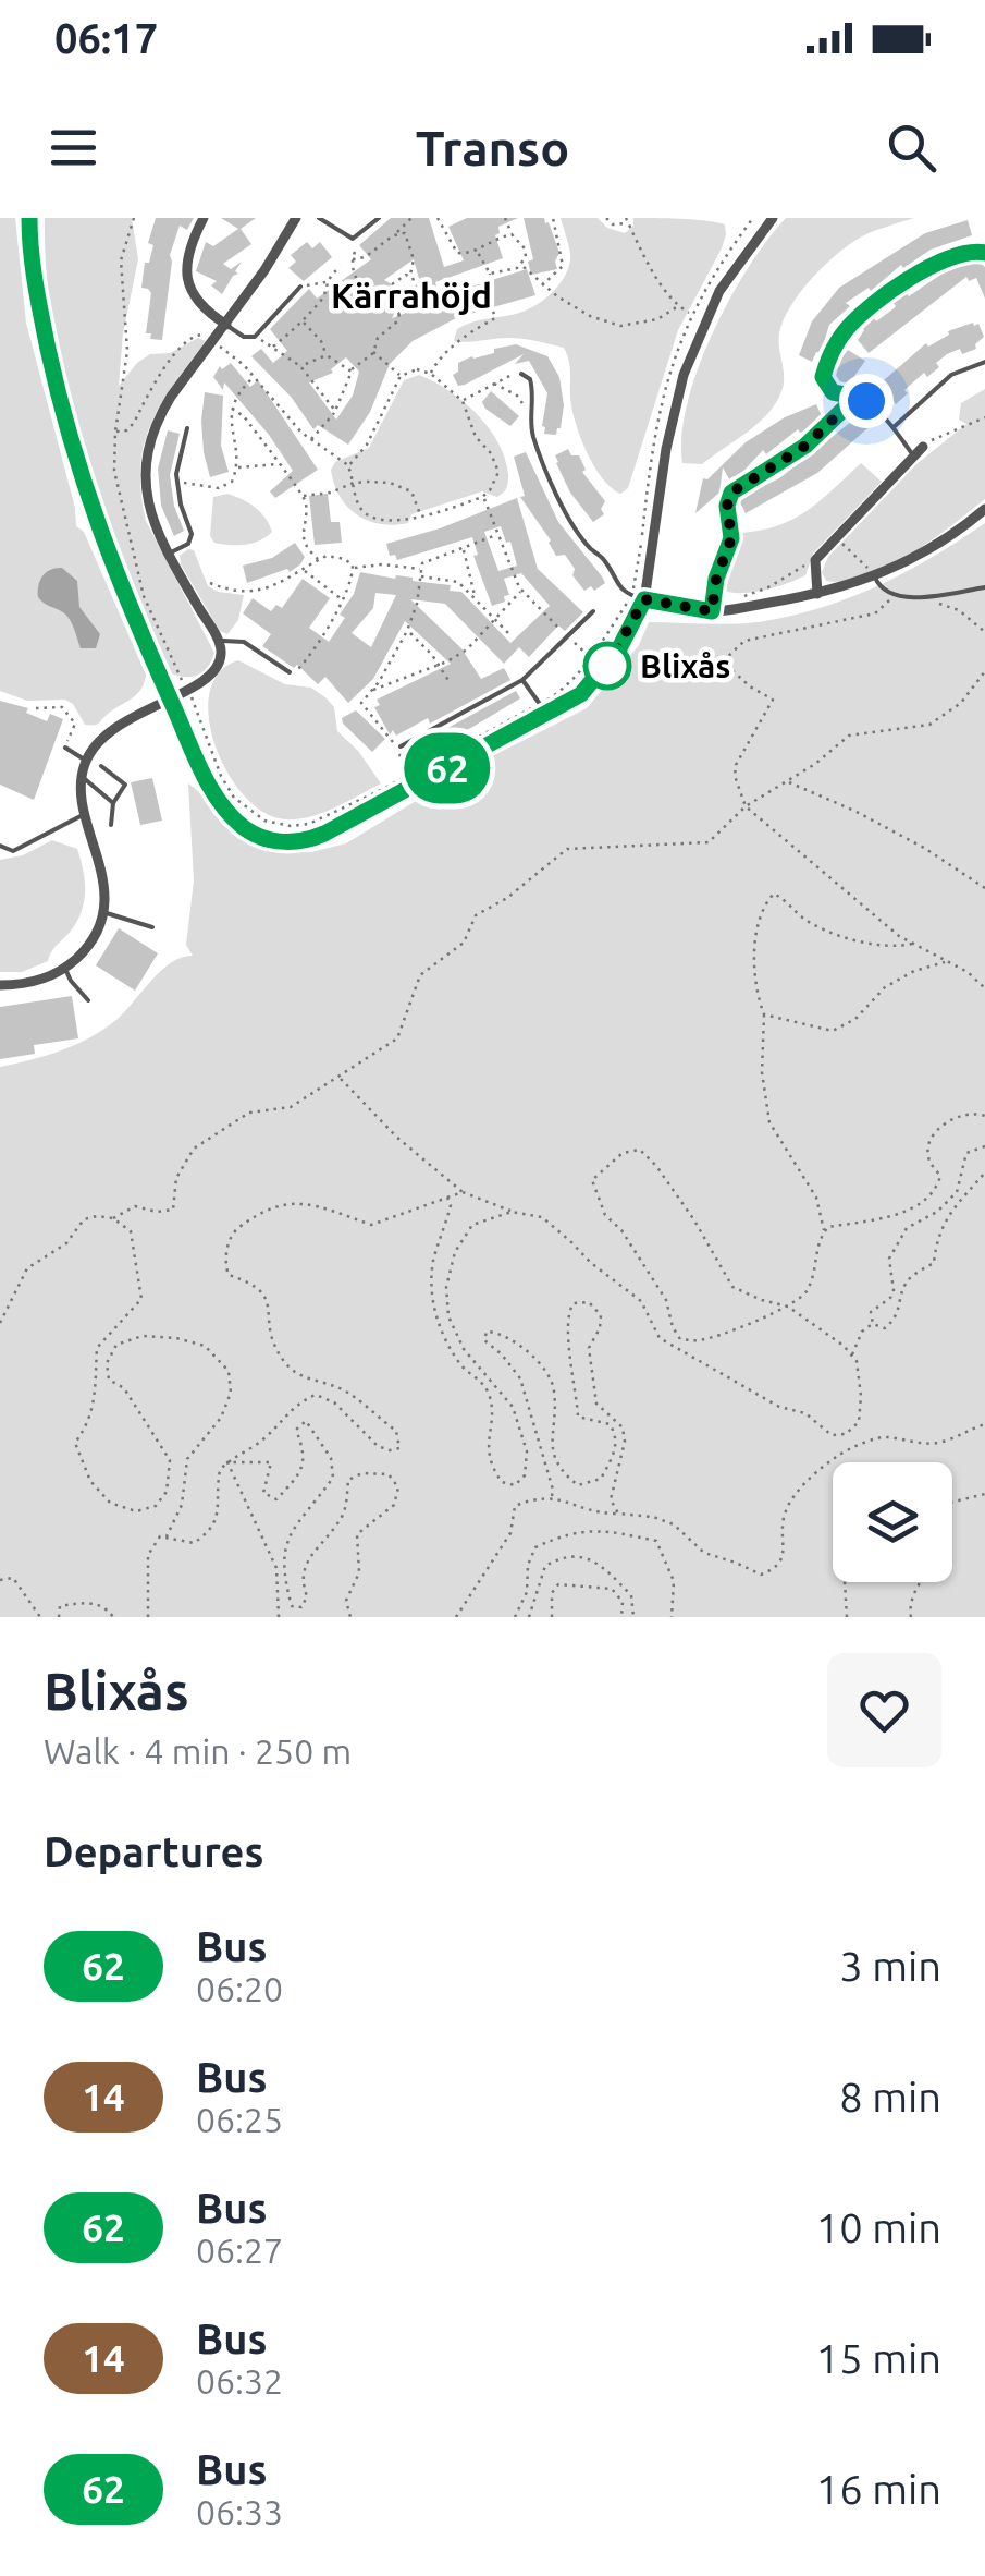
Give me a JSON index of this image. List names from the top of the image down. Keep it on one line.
{"districts":["Kärrahöjd"],"places":["Blixås"],"lines":["bus line 62"],"page":{"status":"06:17","header":"Transo","on_map":"62","heading":[["Blixås","Walk · 4 min · 250 m"],"Departures"],"list":[{"mark":"62","name":"Bus","note":"06:20","value":"3 min"},{"mark":"14","name":"Bus","note":"06:25","value":"8 min"},{"mark":"62","name":"Bus","note":"06:27","value":"10 min"},{"mark":"14","name":"Bus","note":"06:32","value":"15 min"},{"mark":"62","name":"Bus","note":"06:33","value":"16 min"}]}}
